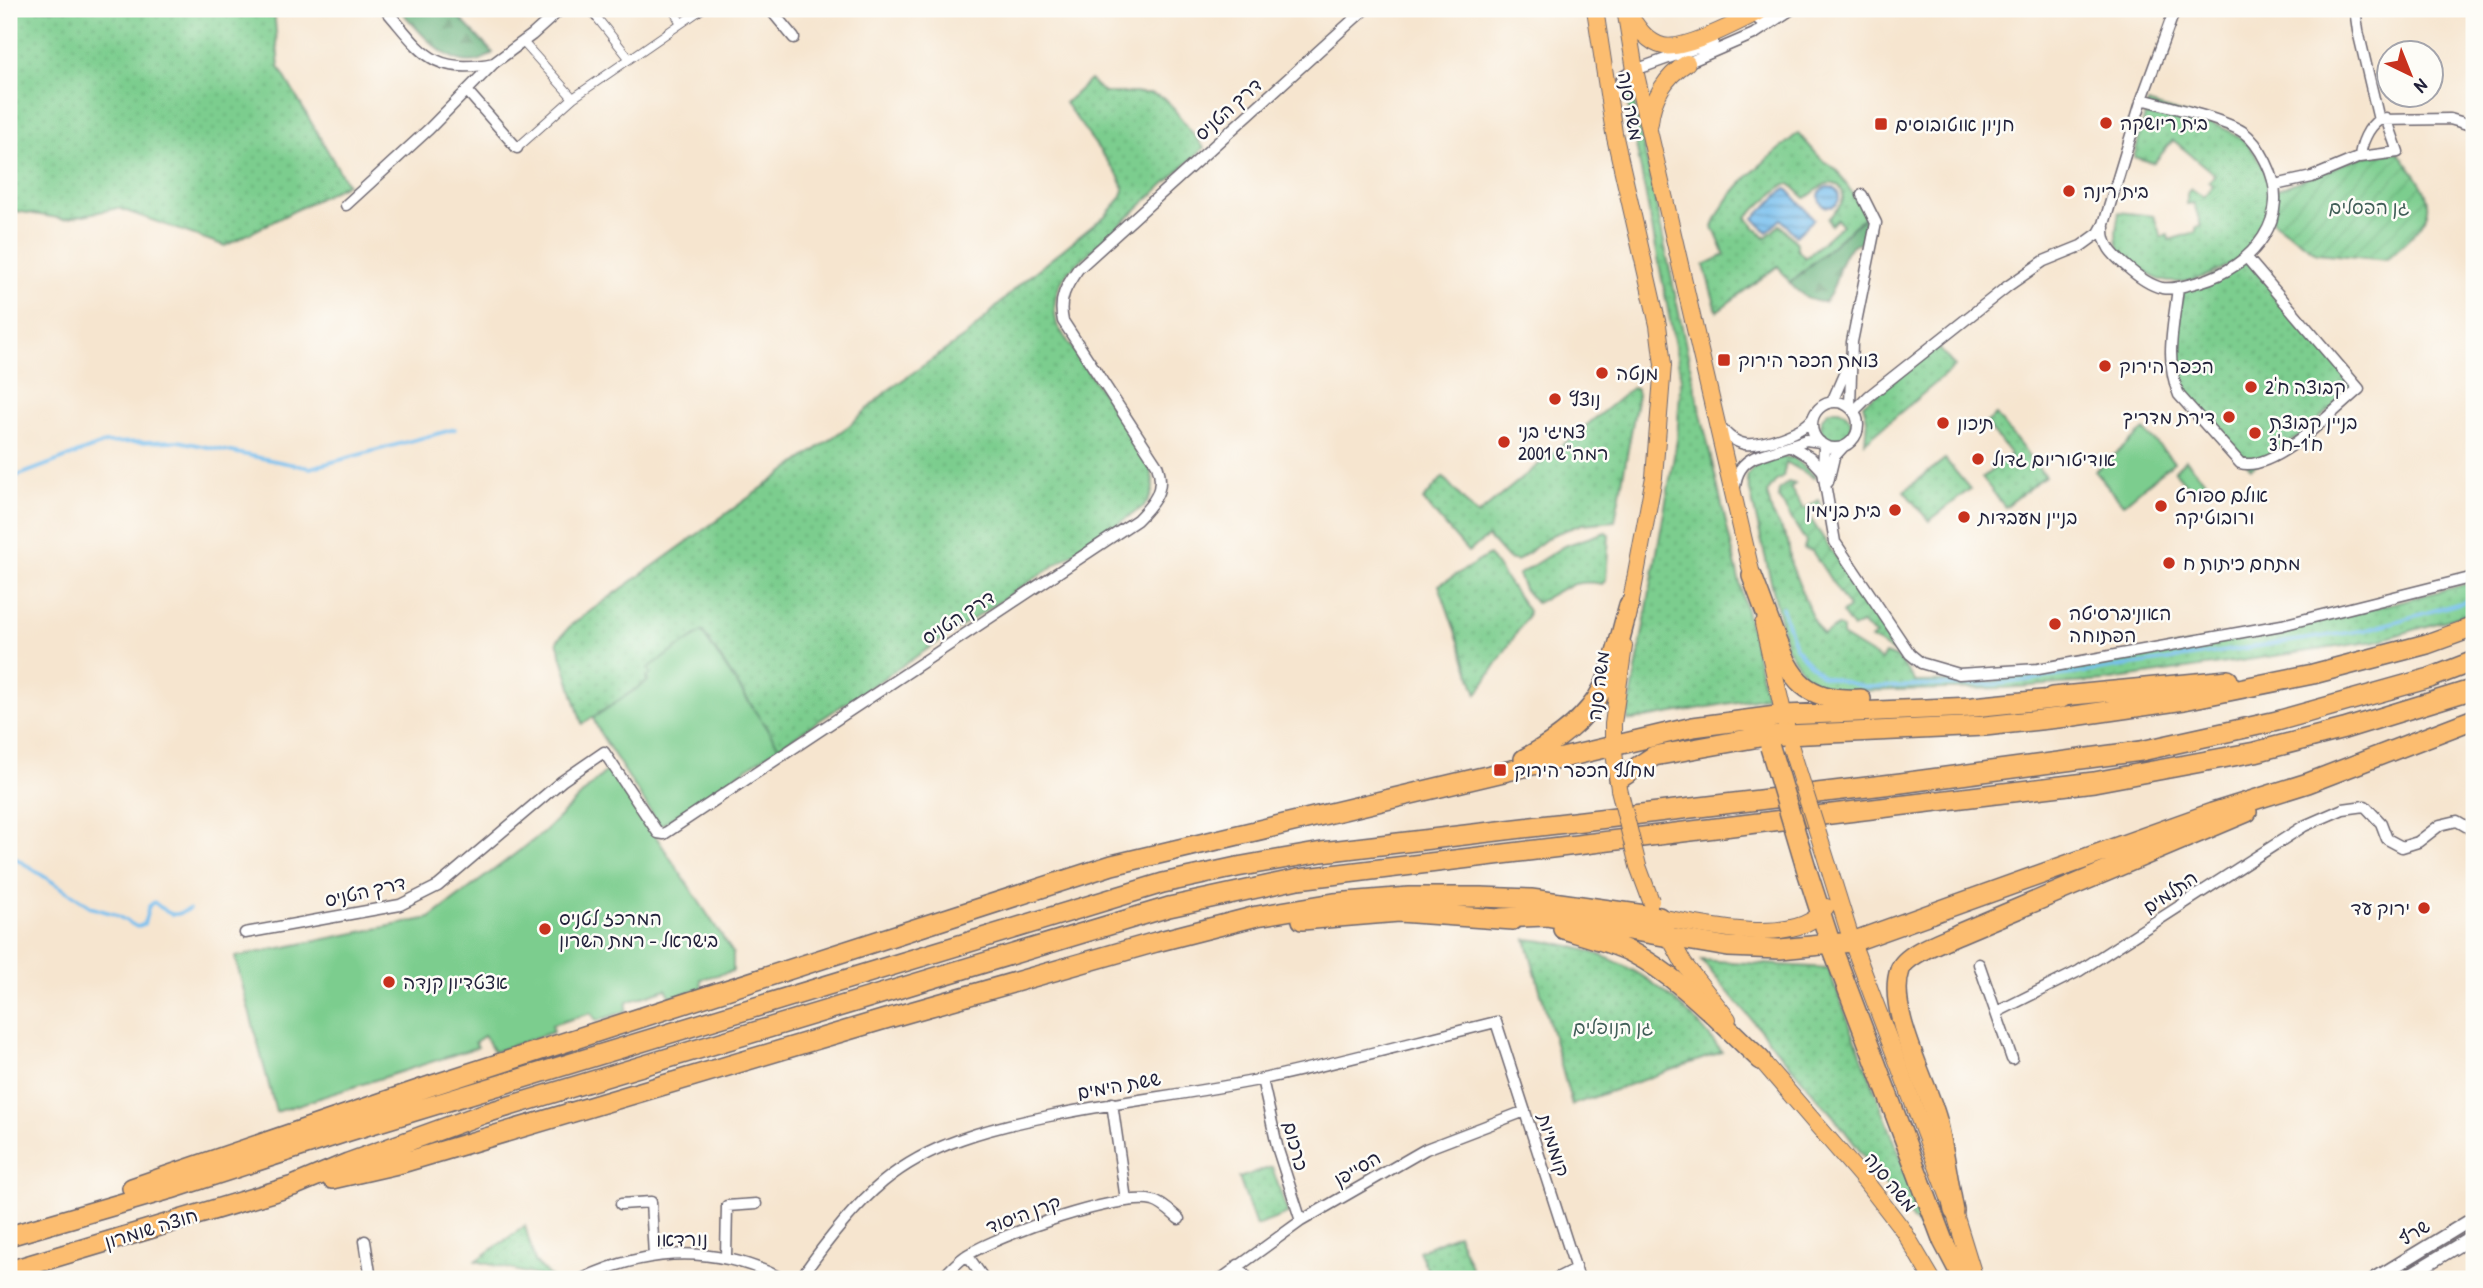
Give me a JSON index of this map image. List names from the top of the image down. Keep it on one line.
{"streets":{"highway":["חוצה שומרון"],"main road":["משה סנה"],"street":["דרך הטניס","התלמים","ששת הימים","קוממיות","כרכום","הסייפן","קרן היסוד","שרף","נורדאו"]},"crossings":[["ששת הימים","קוממיות"],["ששת הימים","כרכום"],["קוממיות","הסייפן"],["כרכום","הסייפן"]],"parks":["גן הפסלים","גן הנופלים"],"places":{"other":["בית ריושקה","בית רינה","הכפר הירוק","מנטה","קבוצה ח'2","נוצץ","דירת מדריך","תיכון","בניין קבוצת ח'1-ח'3","צמיגי בני 2001 רמה\"ש","אודיטוריום גדול","אולם ספורט ורובוטיקה","בית בנימין","בניין מעבדות","מתחם כיתות ח","האוניברסיטה הפתוחה","ירוק עד","המרכז לטניס בישראל - רמת השרון","אצטדיון קנדה"],"transit":["חניון אוטובוסים","צומת הכפר הירוק","מחלף הכפר הירוק"]},"north":"bottom right"}
